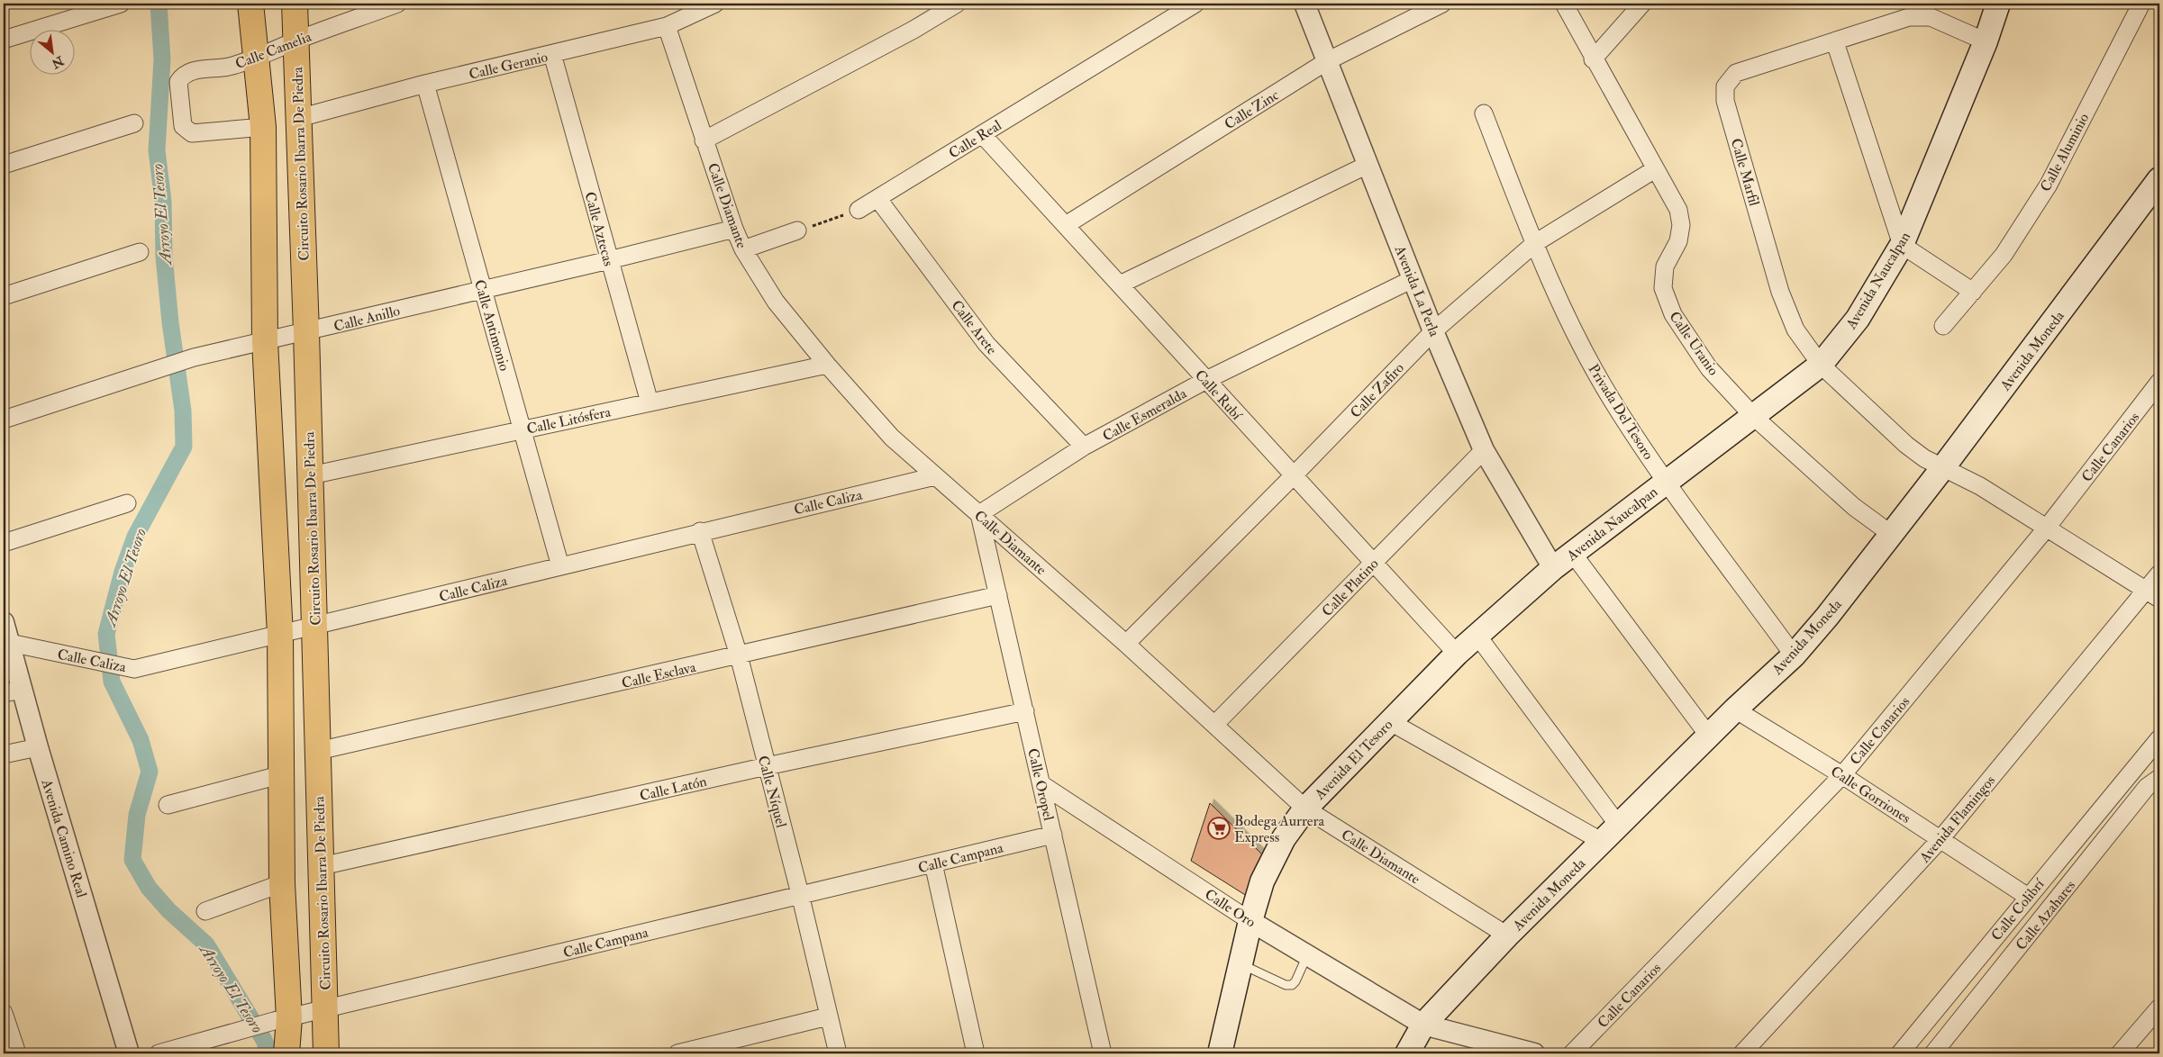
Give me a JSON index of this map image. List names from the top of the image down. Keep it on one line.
{"streets":{"main road":["Circuito Rosario Ibarra De Piedra","Avenida Naucalpan","Avenida Moneda","Avenida El Tesoro"],"street":["Calle Camelia","Calle Geranio","Calle Zinc","Calle Real","Calle Aluminio","Calle Marfil","Calle Diamante","Calle Aztecas","Avenida La Perla","Calle Anillo","Calle Antimonio","Calle Arete","Calle Uranio","Calle Zafiro","Calle Rubí","Privada Del Tesoro","Calle Esmeralda","Calle Litósfera","Calle Canarios","Calle Caliza","Calle Platino","Calle Esclava","Calle Oropel","Calle Latón","Calle Níquel","Calle Gorriones","Avenida Flamingos","Avenida Camino Real","Calle Campana","Calle Oro","Calle Colibrí","Calle Azahares"]},"crossings":[["Calle Camelia","Circuito Rosario Ibarra De Piedra"],["Calle Geranio","Circuito Rosario Ibarra De Piedra"],["Calle Geranio","Calle Diamante"],["Calle Geranio","Calle Aztecas"],["Calle Geranio","Calle Antimonio"],["Calle Zinc","Avenida La Perla"],["Calle Zinc","Calle Rubí"],["Calle Real","Calle Arete"],["Calle Real","Calle Rubí"],["Circuito Rosario Ibarra De Piedra","Calle Anillo"],["Circuito Rosario Ibarra De Piedra","Calle Litósfera"],["Circuito Rosario Ibarra De Piedra","Calle Caliza"],["Circuito Rosario Ibarra De Piedra","Calle Esclava"],["Circuito Rosario Ibarra De Piedra","Calle Latón"],["Circuito Rosario Ibarra De Piedra","Calle Campana"],["Calle Marfil","Avenida Naucalpan"],["Calle Marfil","Avenida Moneda"],["Calle Marfil","Calle Canarios"],["Calle Marfil","Avenida Flamingos"],["Calle Diamante","Calle Anillo"],["Calle Diamante","Avenida Moneda"],["Calle Diamante","Calle Zafiro"],["Calle Diamante","Calle Esmeralda"],["Calle Diamante","Calle Litósfera"],["Calle Diamante","Calle Caliza"],["Calle Diamante","Calle Platino"],["Calle Diamante","Avenida El Tesoro"],["Calle Diamante","Calle Oropel"],["Calle Aztecas","Calle Anillo"],["Calle Aztecas","Calle Litósfera"],["Avenida Naucalpan","Avenida La Perla"],["Avenida Naucalpan","Calle Uranio"],["Avenida Naucalpan","Privada Del Tesoro"],["Avenida Naucalpan","Avenida El Tesoro"],["Avenida La Perla","Calle Zafiro"],["Avenida La Perla","Calle Esmeralda"],["Avenida La Perla","Calle Platino"],["Avenida La Perla","Avenida El Tesoro"],["Calle Anillo","Calle Antimonio"],["Calle Antimonio","Calle Litósfera"],["Calle Antimonio","Calle Caliza"],["Calle Arete","Calle Esmeralda"],["Calle Uranio","Avenida Moneda"],["Calle Uranio","Calle Zafiro"],["Avenida Moneda","Privada Del Tesoro"],["Avenida Moneda","Calle Gorriones"],["Avenida Moneda","Calle Oro"],["Calle Zafiro","Calle Rubí"],["Calle Zafiro","Privada Del Tesoro"],["Calle Rubí","Calle Esmeralda"],["Calle Rubí","Calle Platino"],["Calle Rubí","Avenida El Tesoro"],["Calle Esmeralda","Calle Oropel"],["Calle Canarios","Calle Gorriones"],["Calle Caliza","Calle Níquel"],["Calle Caliza","Avenida Camino Real"],["Calle Esclava","Calle Oropel"],["Calle Esclava","Calle Níquel"],["Avenida El Tesoro","Calle Oro"],["Calle Oropel","Calle Latón"],["Calle Oropel","Calle Campana"],["Calle Oropel","Calle Oro"],["Calle Latón","Calle Níquel"],["Calle Níquel","Calle Campana"],["Calle Gorriones","Avenida Flamingos"],["Calle Gorriones","Calle Colibrí"]],"water":["Arroyo El Tesoro"],"places":{"supermarket":["Bodega Aurrera Express"]},"north":"bottom right"}
